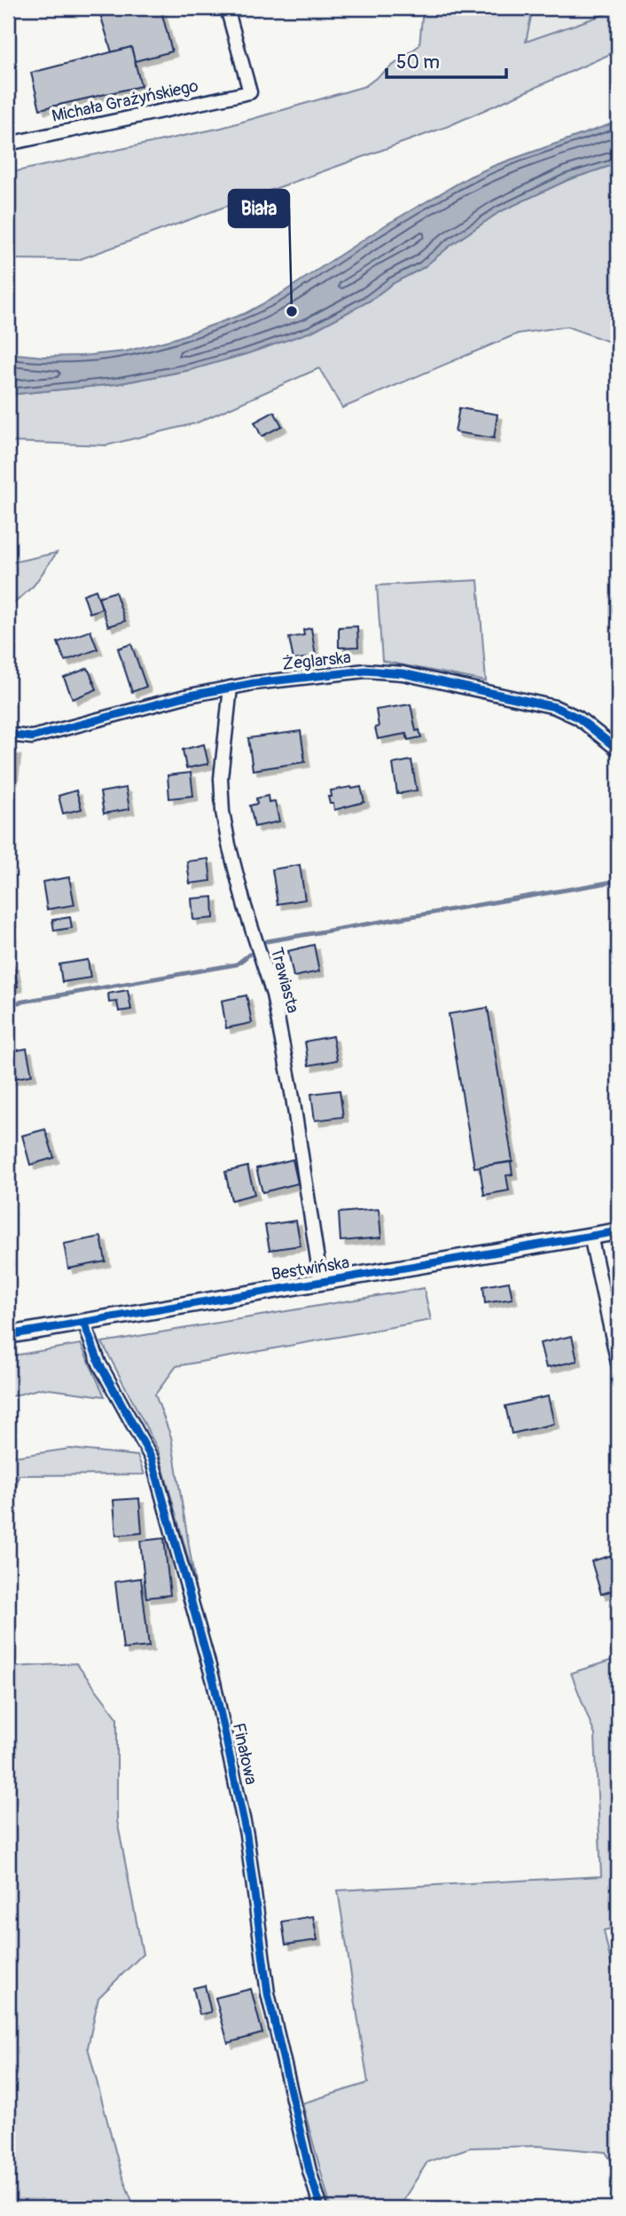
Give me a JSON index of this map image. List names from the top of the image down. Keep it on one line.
{"streets":{"street":["Michała Grażyńskiego","Żeglarska","Trawiasta","Bestwińska","Finałowa"]},"crossings":[["Żeglarska","Trawiasta"],["Trawiasta","Bestwińska"],["Bestwińska","Finałowa"]],"places":["Biała"],"scale_bar":"50 m"}
